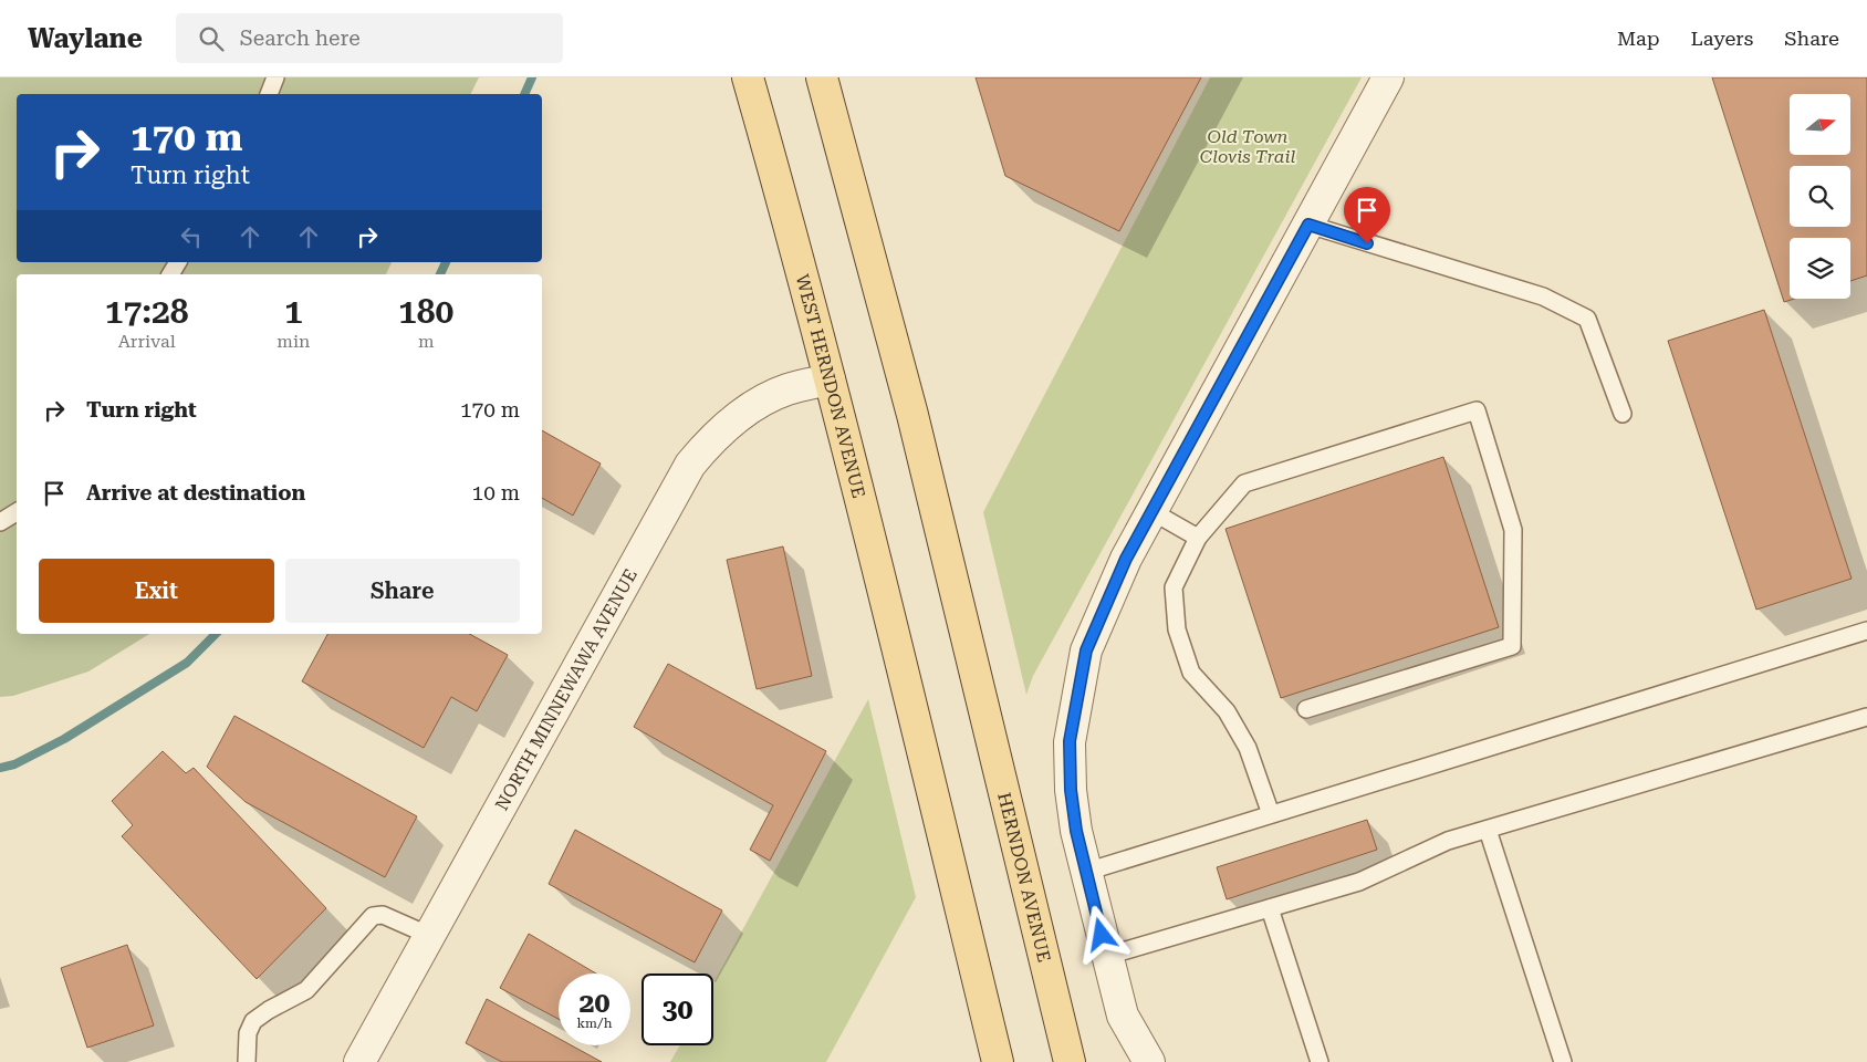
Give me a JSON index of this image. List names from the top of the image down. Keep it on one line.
{"streets":{"main road":["WEST HERNDON AVENUE","HERNDON AVENUE"],"street":["NORTH MINNEWAWA AVENUE"]},"crossings":[["WEST HERNDON AVENUE","NORTH MINNEWAWA AVENUE"]],"parks":["Old Town Clovis Trail"],"north":"right","page":{"header":"Waylane","search":"Search here","nav":["Map","Layers","Share"],"turn":["170 m","Turn right"],"eta":["17:28","Arrival","1","min","180","m"],"list":[{"name":"Turn right","value":"170 m"},{"name":"Arrive at destination","value":"10 m"}],"buttons":["Exit","Share"],"speed":"20 km/h","limit":"30"}}
